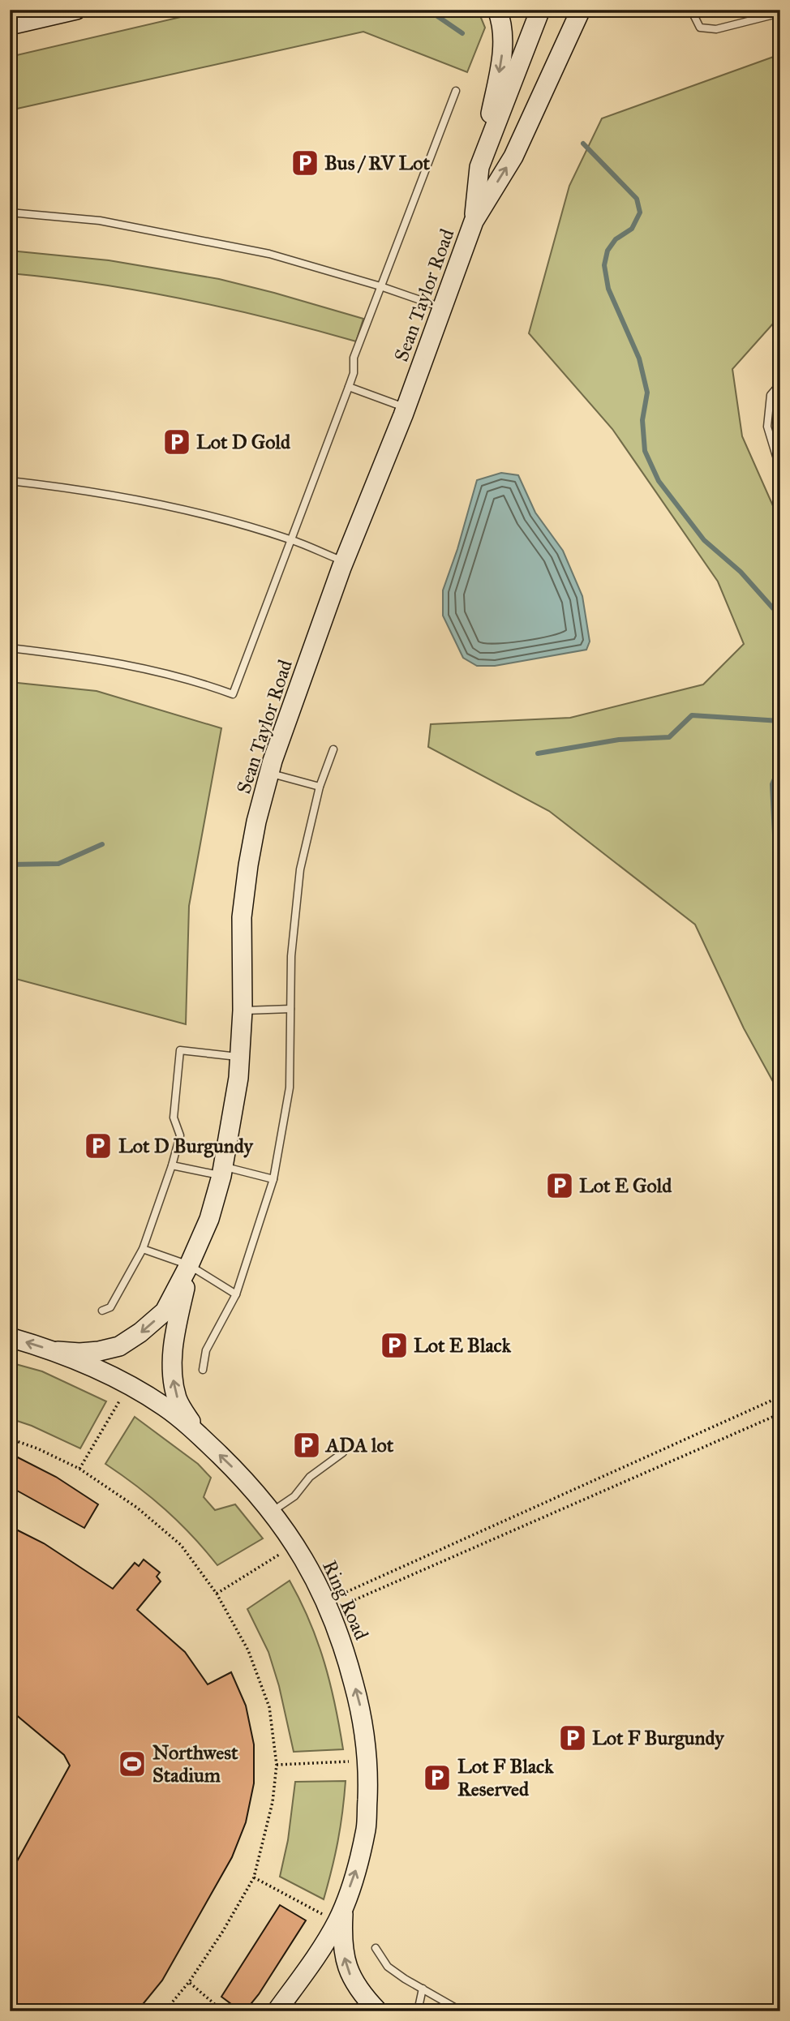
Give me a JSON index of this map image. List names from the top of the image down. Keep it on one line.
{"streets":{"main road":["Sean Taylor Road","Ring Road"]},"crossings":[["Sean Taylor Road","Ring Road"]],"one_way":["Ring Road"],"places":{"parking":["Bus / RV Lot","Lot D Gold","Lot D Burgundy","Lot E Gold","Lot E Black","ADA lot","Lot F Burgundy","Lot F Black Reserved"],"sports":["Northwest Stadium"]}}
